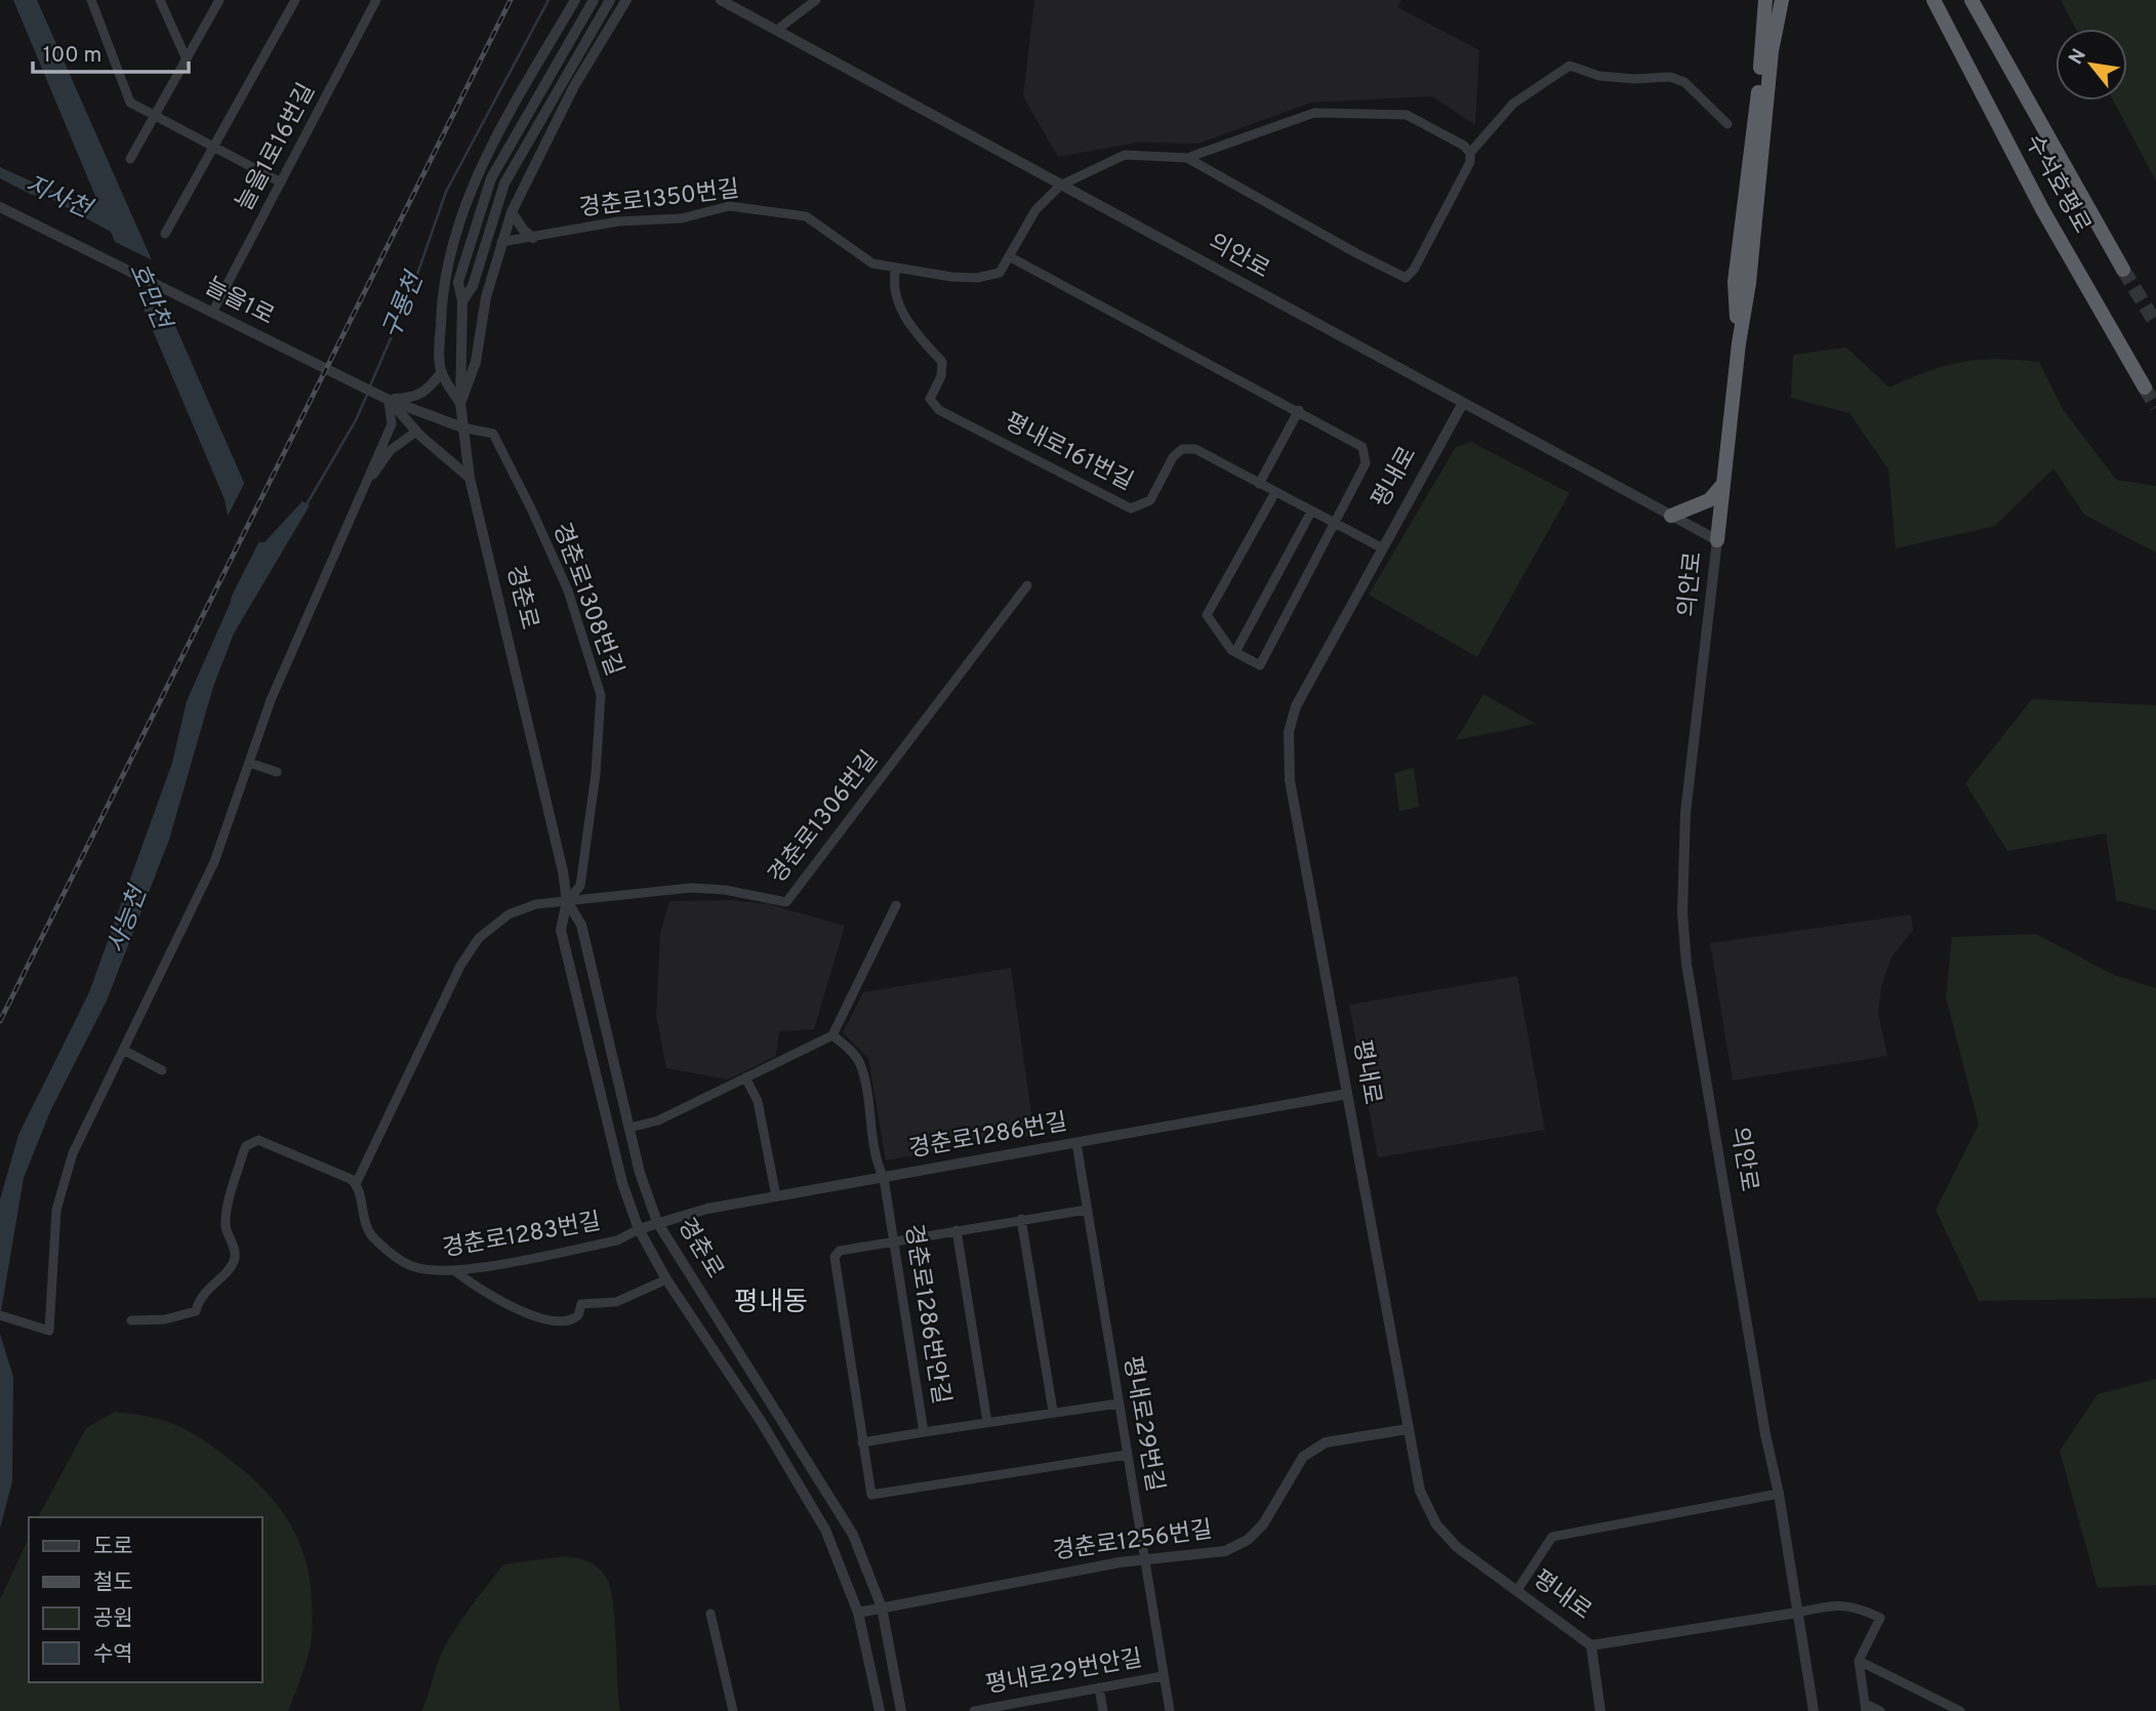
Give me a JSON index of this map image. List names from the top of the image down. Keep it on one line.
{"streets":{"highway":["수석호평로"],"street":["늘을1로16번길","경춘로1350번길","의안로","늘을1로","평내로161번길","평내로","경춘로","경춘로1308번길","경춘로1306번길","경춘로1286번길","경춘로1283번길","경춘로1286번안길","평내로29번길","경춘로1256번길","평내로29번안길"]},"crossings":[["늘을1로16번길","늘을1로"],["경춘로1350번길","의안로"],["경춘로1350번길","평내로161번길"],["의안로","평내로"],["늘을1로","경춘로"],["늘을1로","경춘로1308번길"],["평내로161번길","평내로"],["평내로","경춘로1286번길"],["평내로","경춘로1256번길"],["경춘로","경춘로1308번길"],["경춘로","경춘로1306번길"],["경춘로","경춘로1286번길"],["경춘로","경춘로1283번길"],["경춘로","경춘로1256번길"],["경춘로1308번길","경춘로1306번길"],["경춘로1286번길","경춘로1283번길"],["경춘로1286번길","경춘로1286번안길"],["경춘로1286번길","평내로29번길"],["경춘로1286번안길","평내로29번길"],["평내로29번길","경춘로1256번길"],["평내로29번길","평내로29번안길"]],"districts":["평내동"],"water":["지사천","호만천","구룡천","사능천"],"legend":["도로","철도","공원","수역"],"scale_bar":"100 m","north":"top left"}
